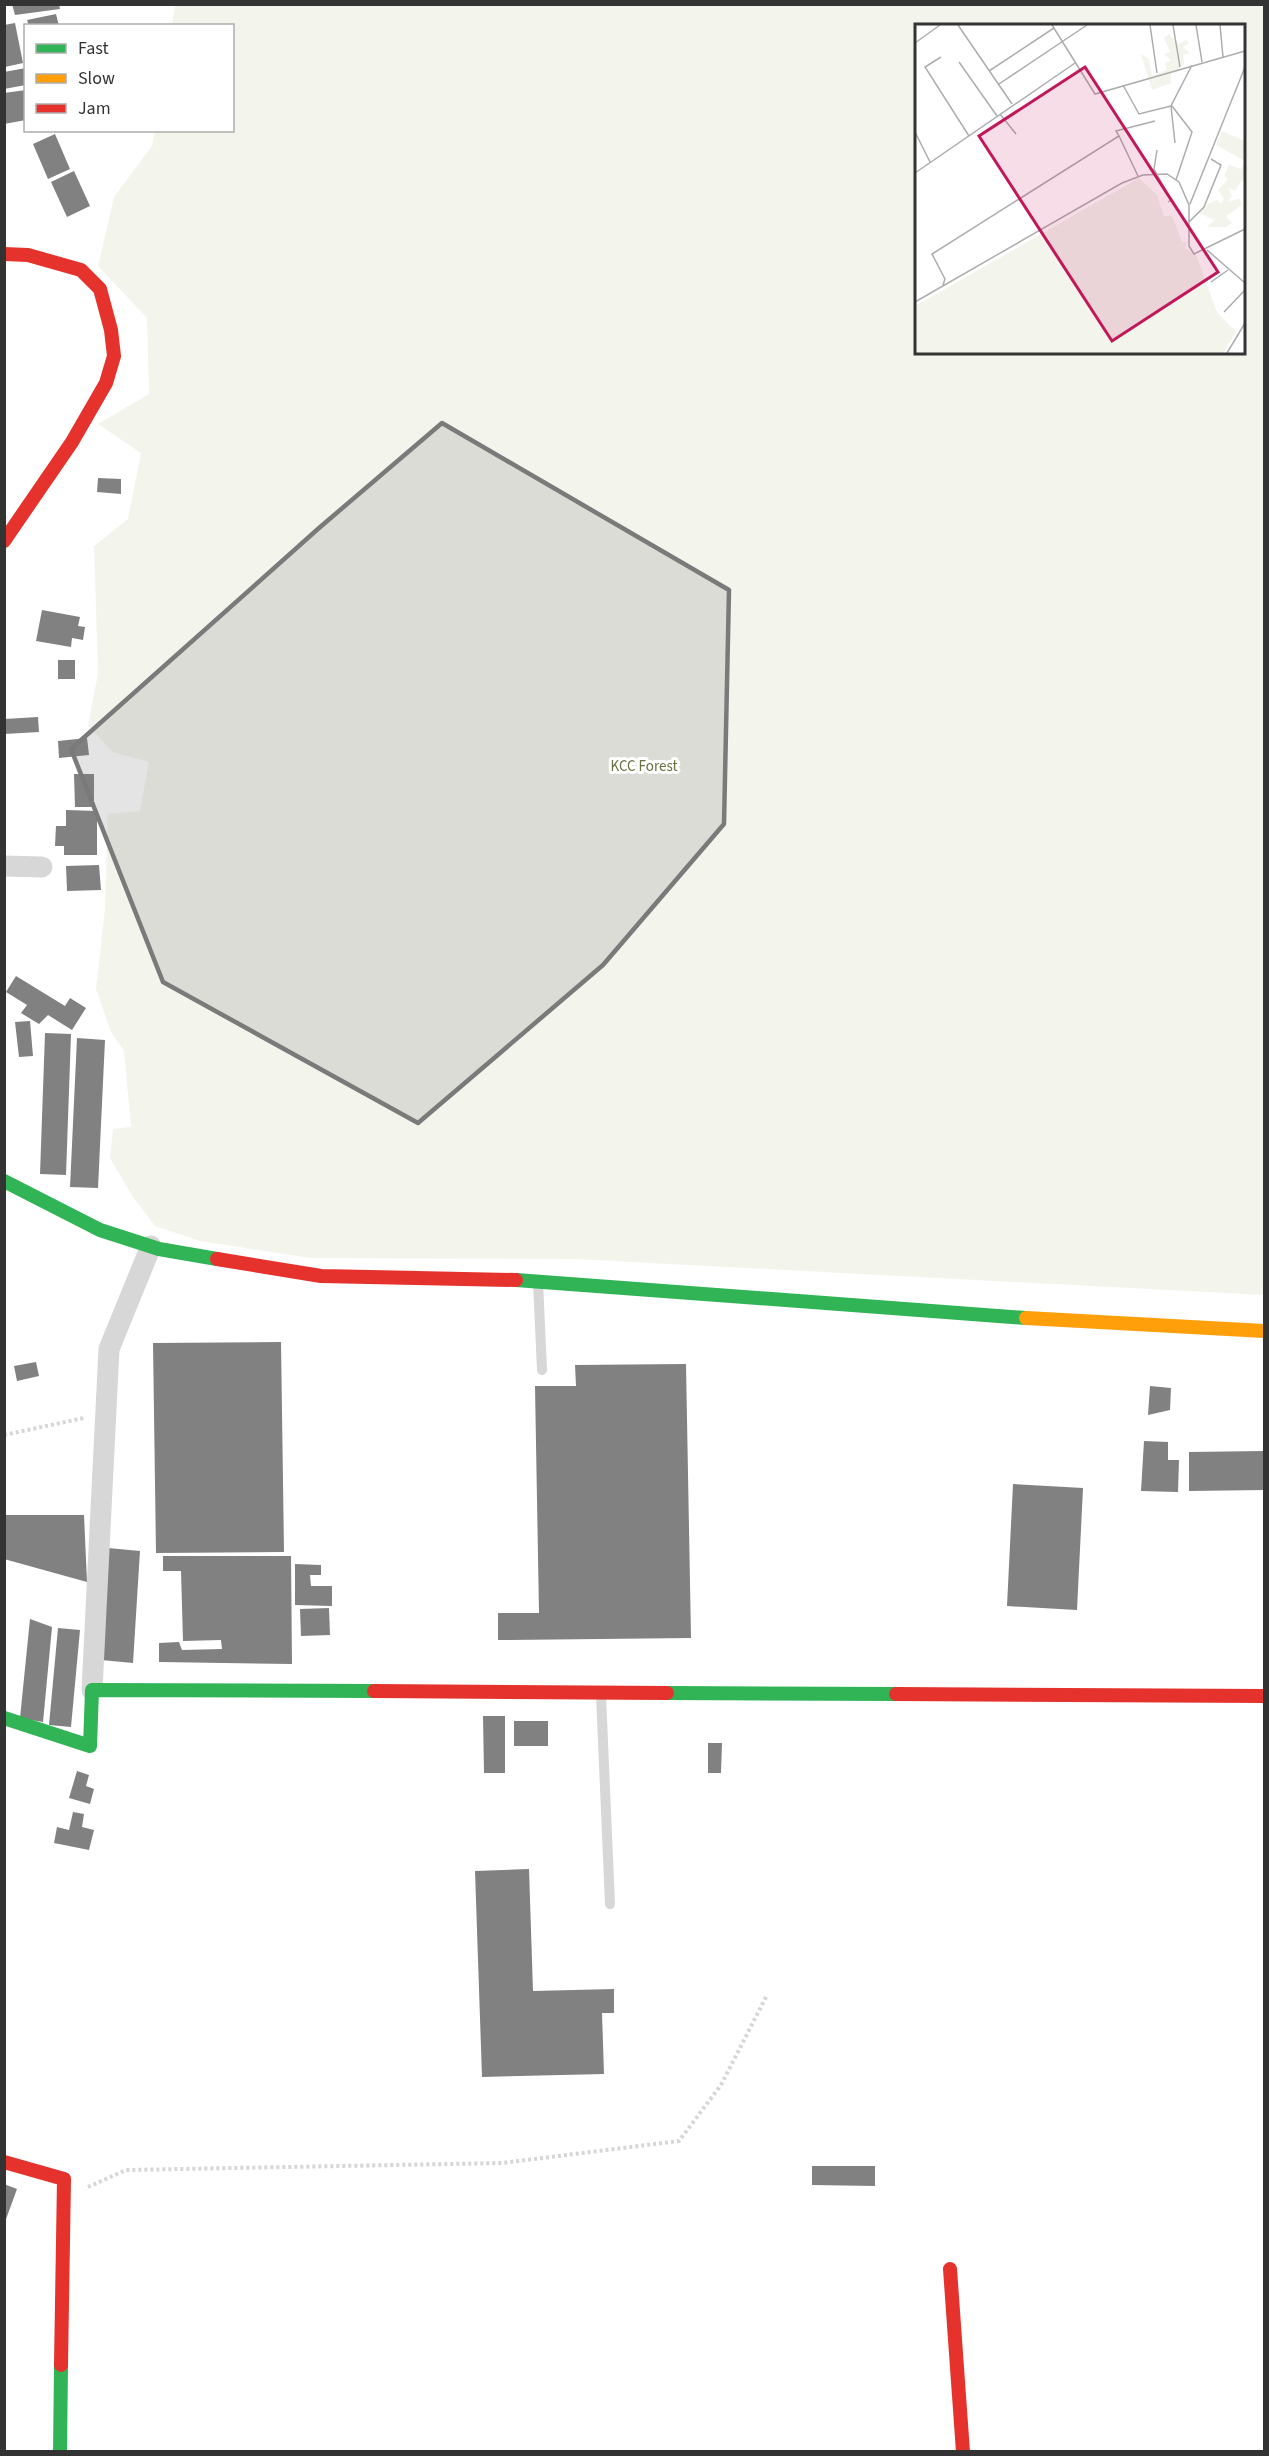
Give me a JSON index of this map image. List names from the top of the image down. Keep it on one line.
{"parks":["KCC Forest"],"legend":["Fast","Slow","Jam"]}
